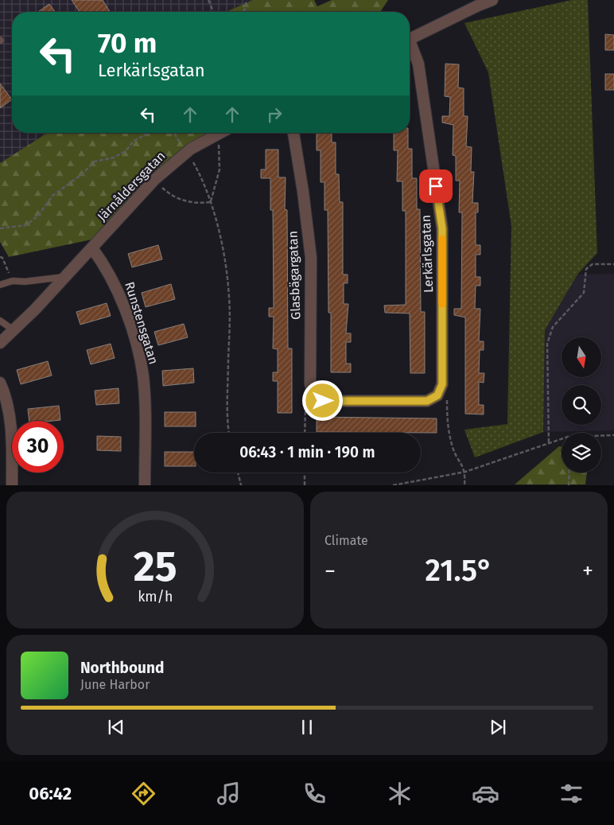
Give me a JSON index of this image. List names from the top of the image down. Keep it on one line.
{"streets":{"street":["Järnåldersgatan","Lerkärlsgatan","Glasbägargatan","Runstensgatan"]},"crossings":[["Järnåldersgatan","Runstensgatan"]],"north":"bottom","page":{"turn":["70 m","Lerkärlsgatan"],"limit":"30","trip":"06:43 · 1 min · 190 m","tile":"Climate","heat":["−","21.5°","+"],"song":["Northbound","June Harbor"],"tabs":"06:42","gauge":["25","km/h"]}}
